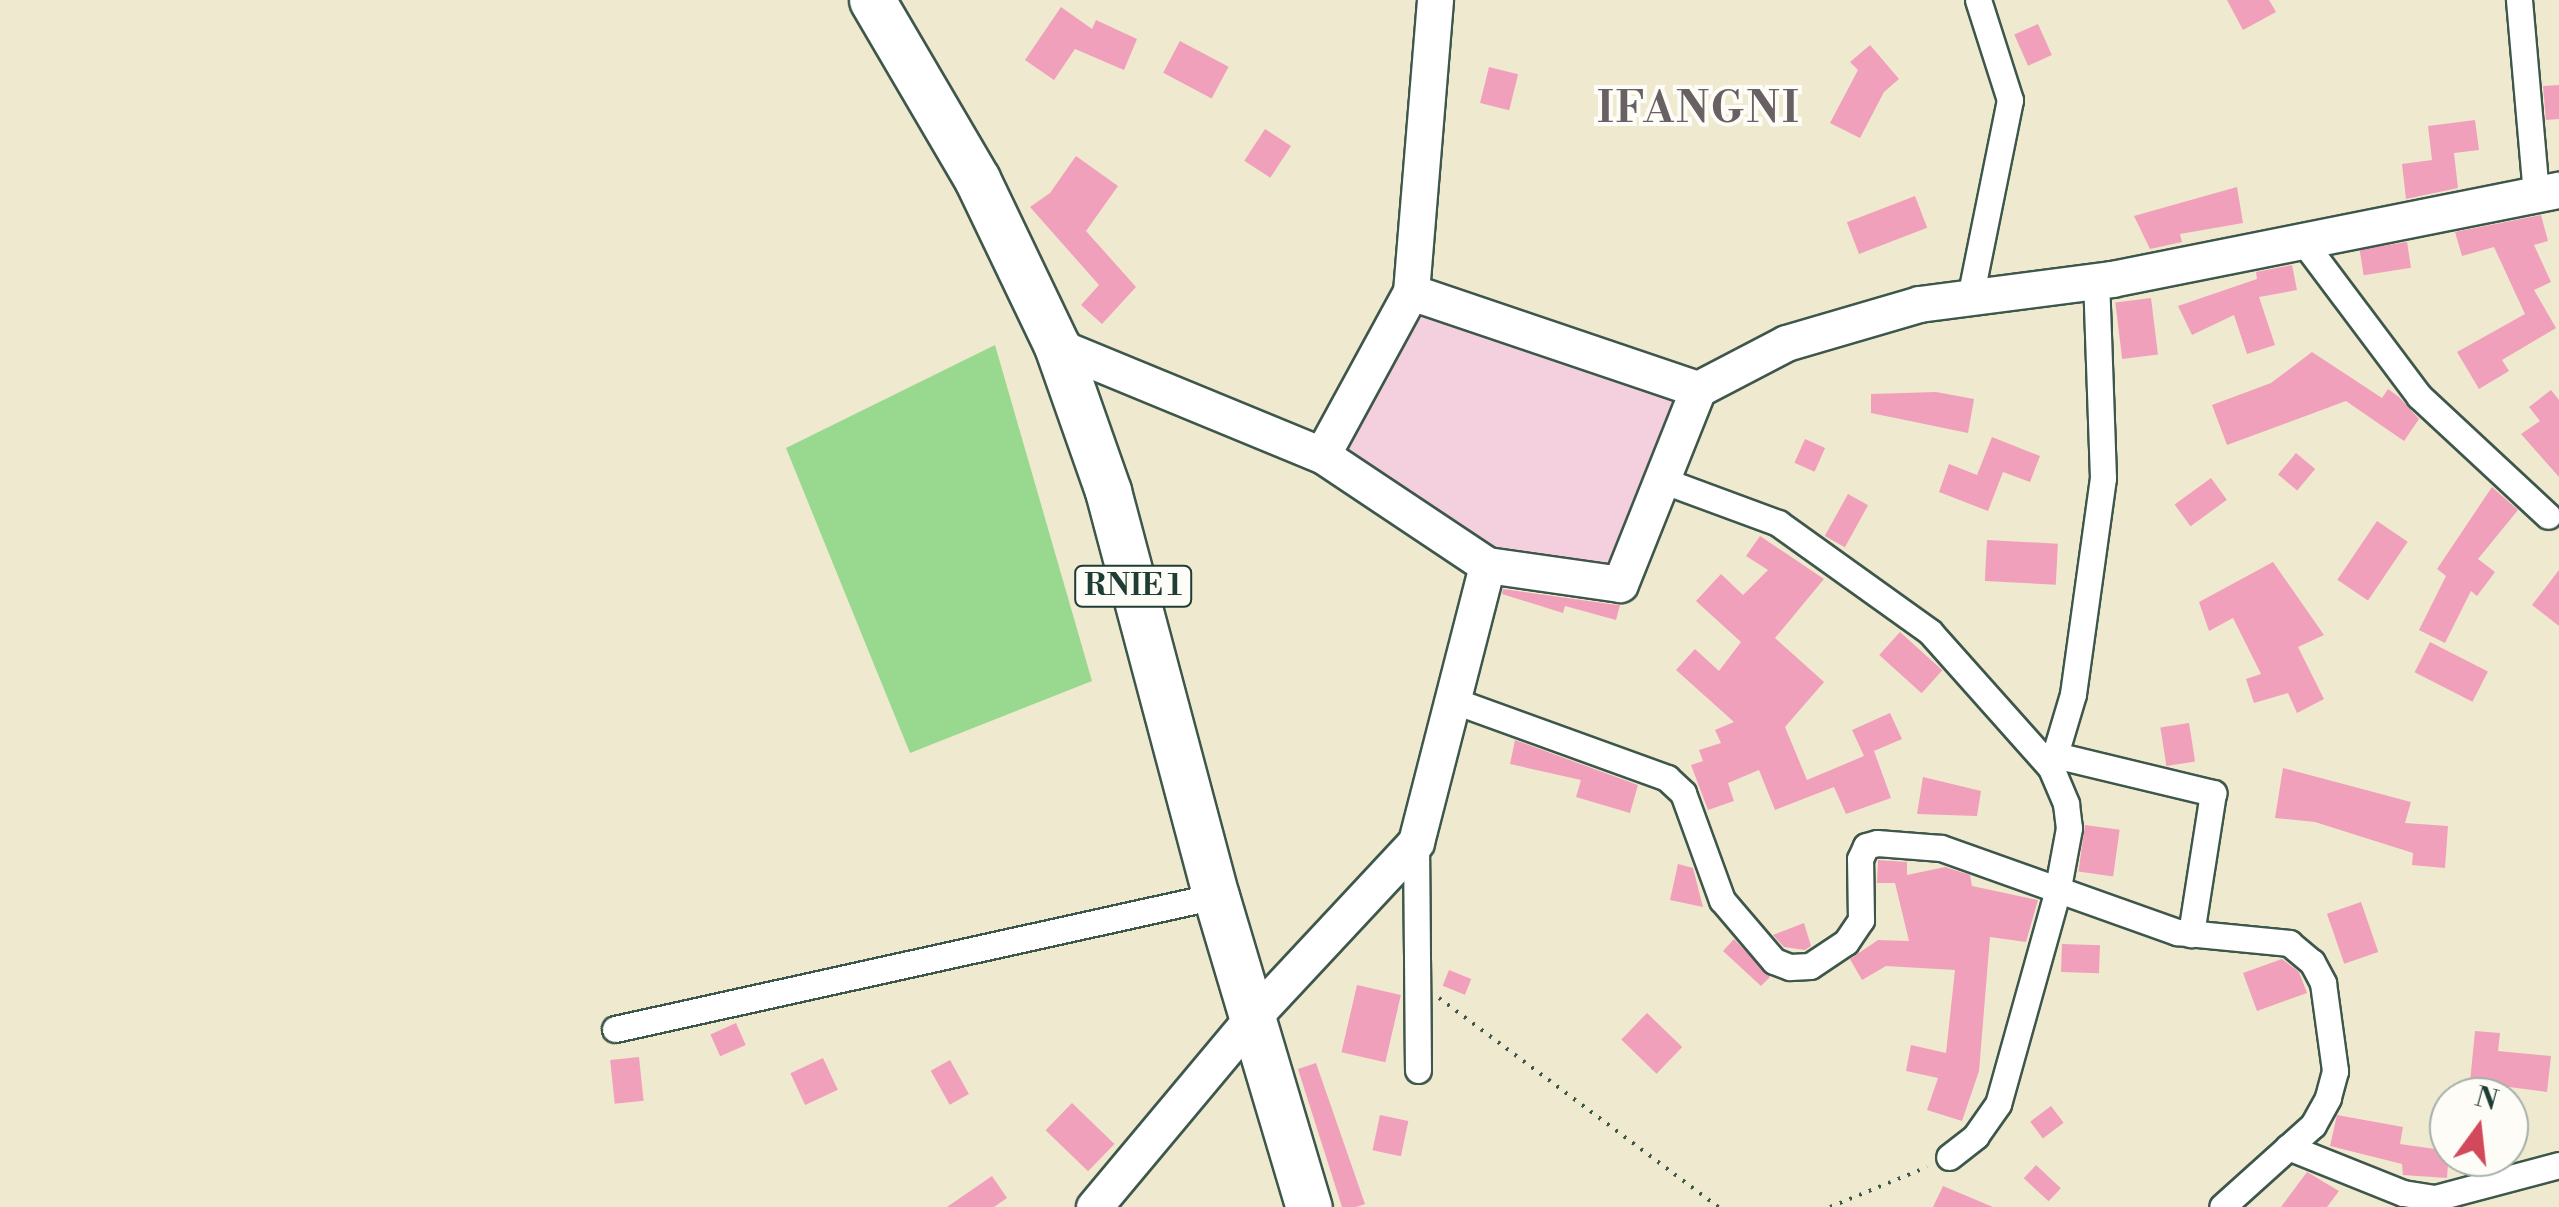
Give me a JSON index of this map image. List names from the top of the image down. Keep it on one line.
{"streets":{"highway":["RNIE 1"]},"districts":["IFANGNI"],"north":"top"}
